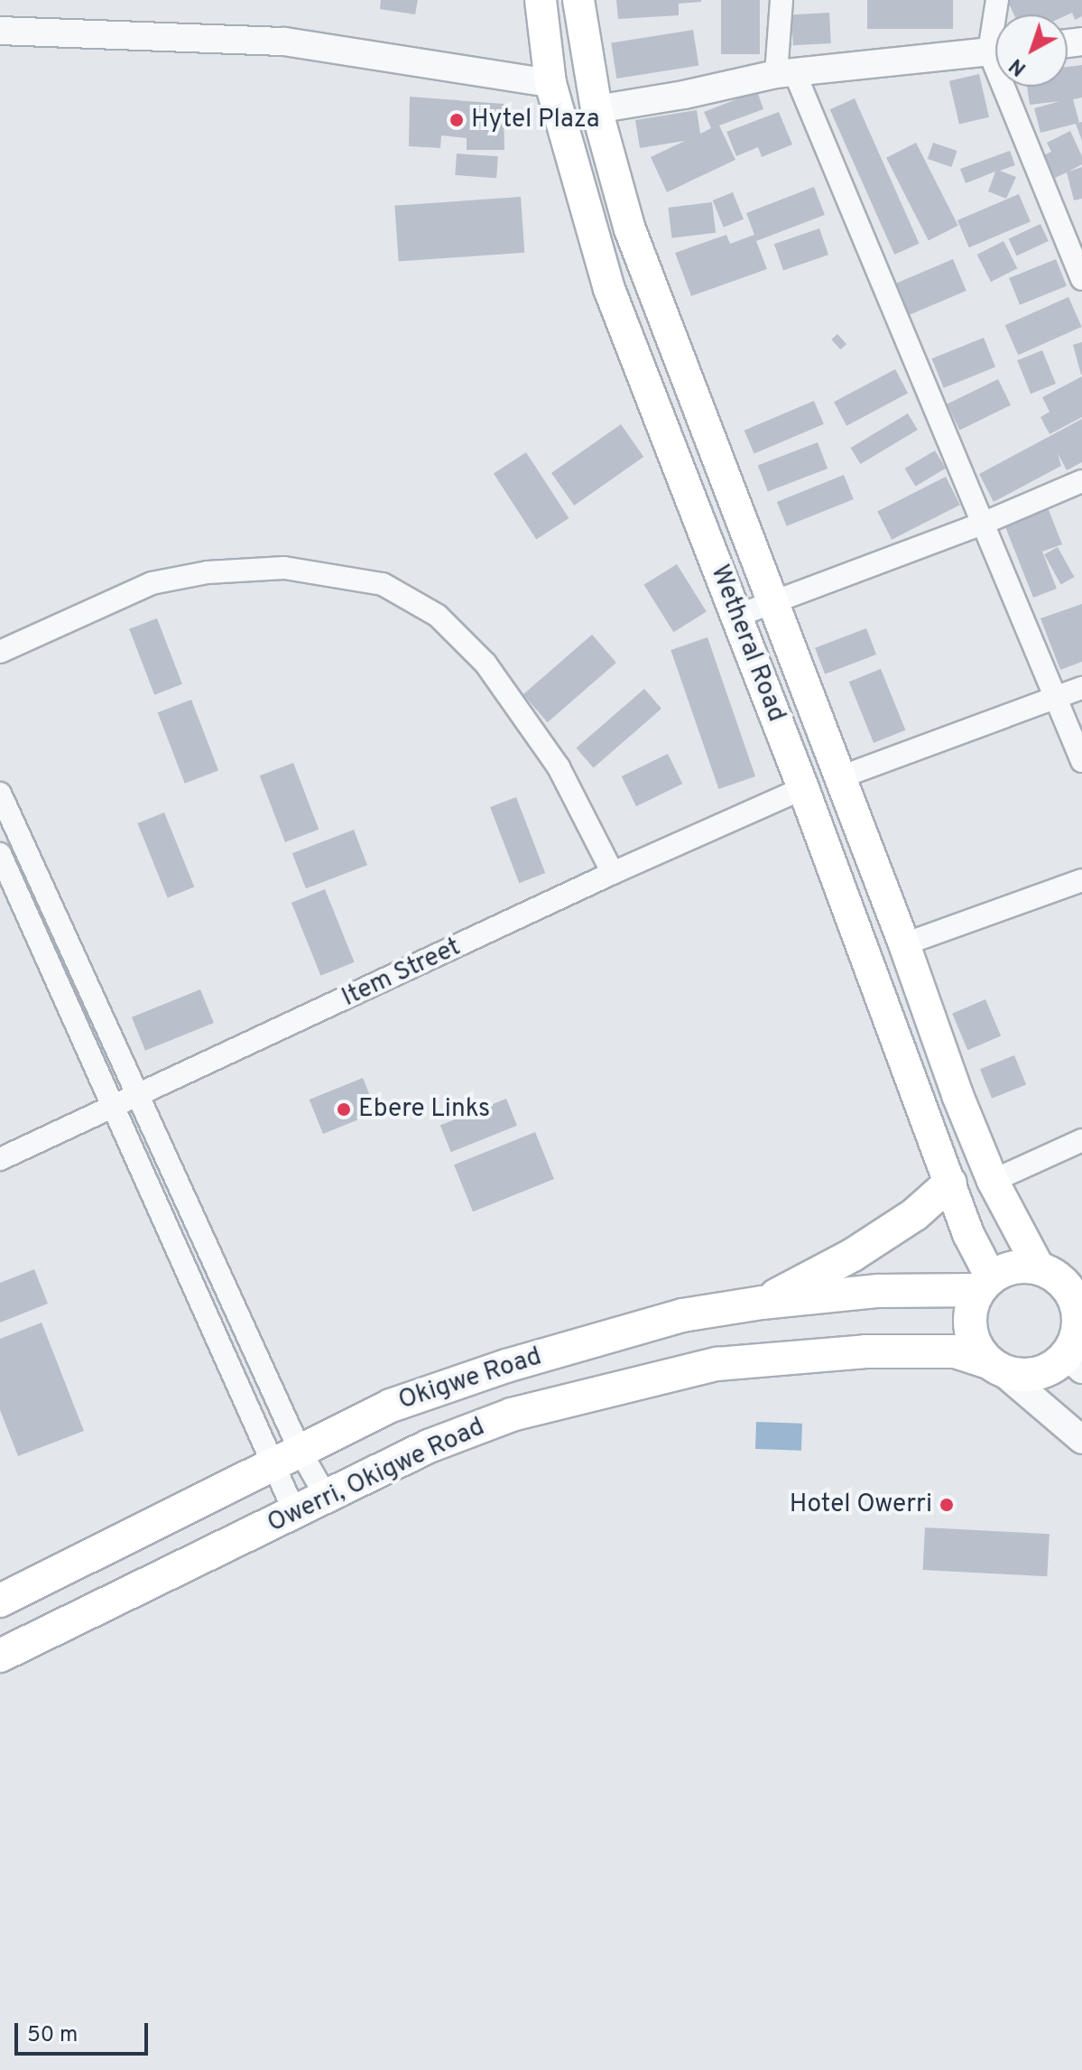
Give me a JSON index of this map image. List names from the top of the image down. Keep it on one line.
{"streets":{"main road":["Wetheral Road","Okigwe Road","Owerri, Okigwe Road"],"street":["Item Street"]},"crossings":[["Wetheral Road","Item Street"],["Wetheral Road","Okigwe Road"],["Wetheral Road","Owerri, Okigwe Road"],["Okigwe Road","Owerri, Okigwe Road"]],"places":["Hytel Plaza","Ebere Links","Hotel Owerri"],"scale_bar":"50 m","north":"bottom left"}
